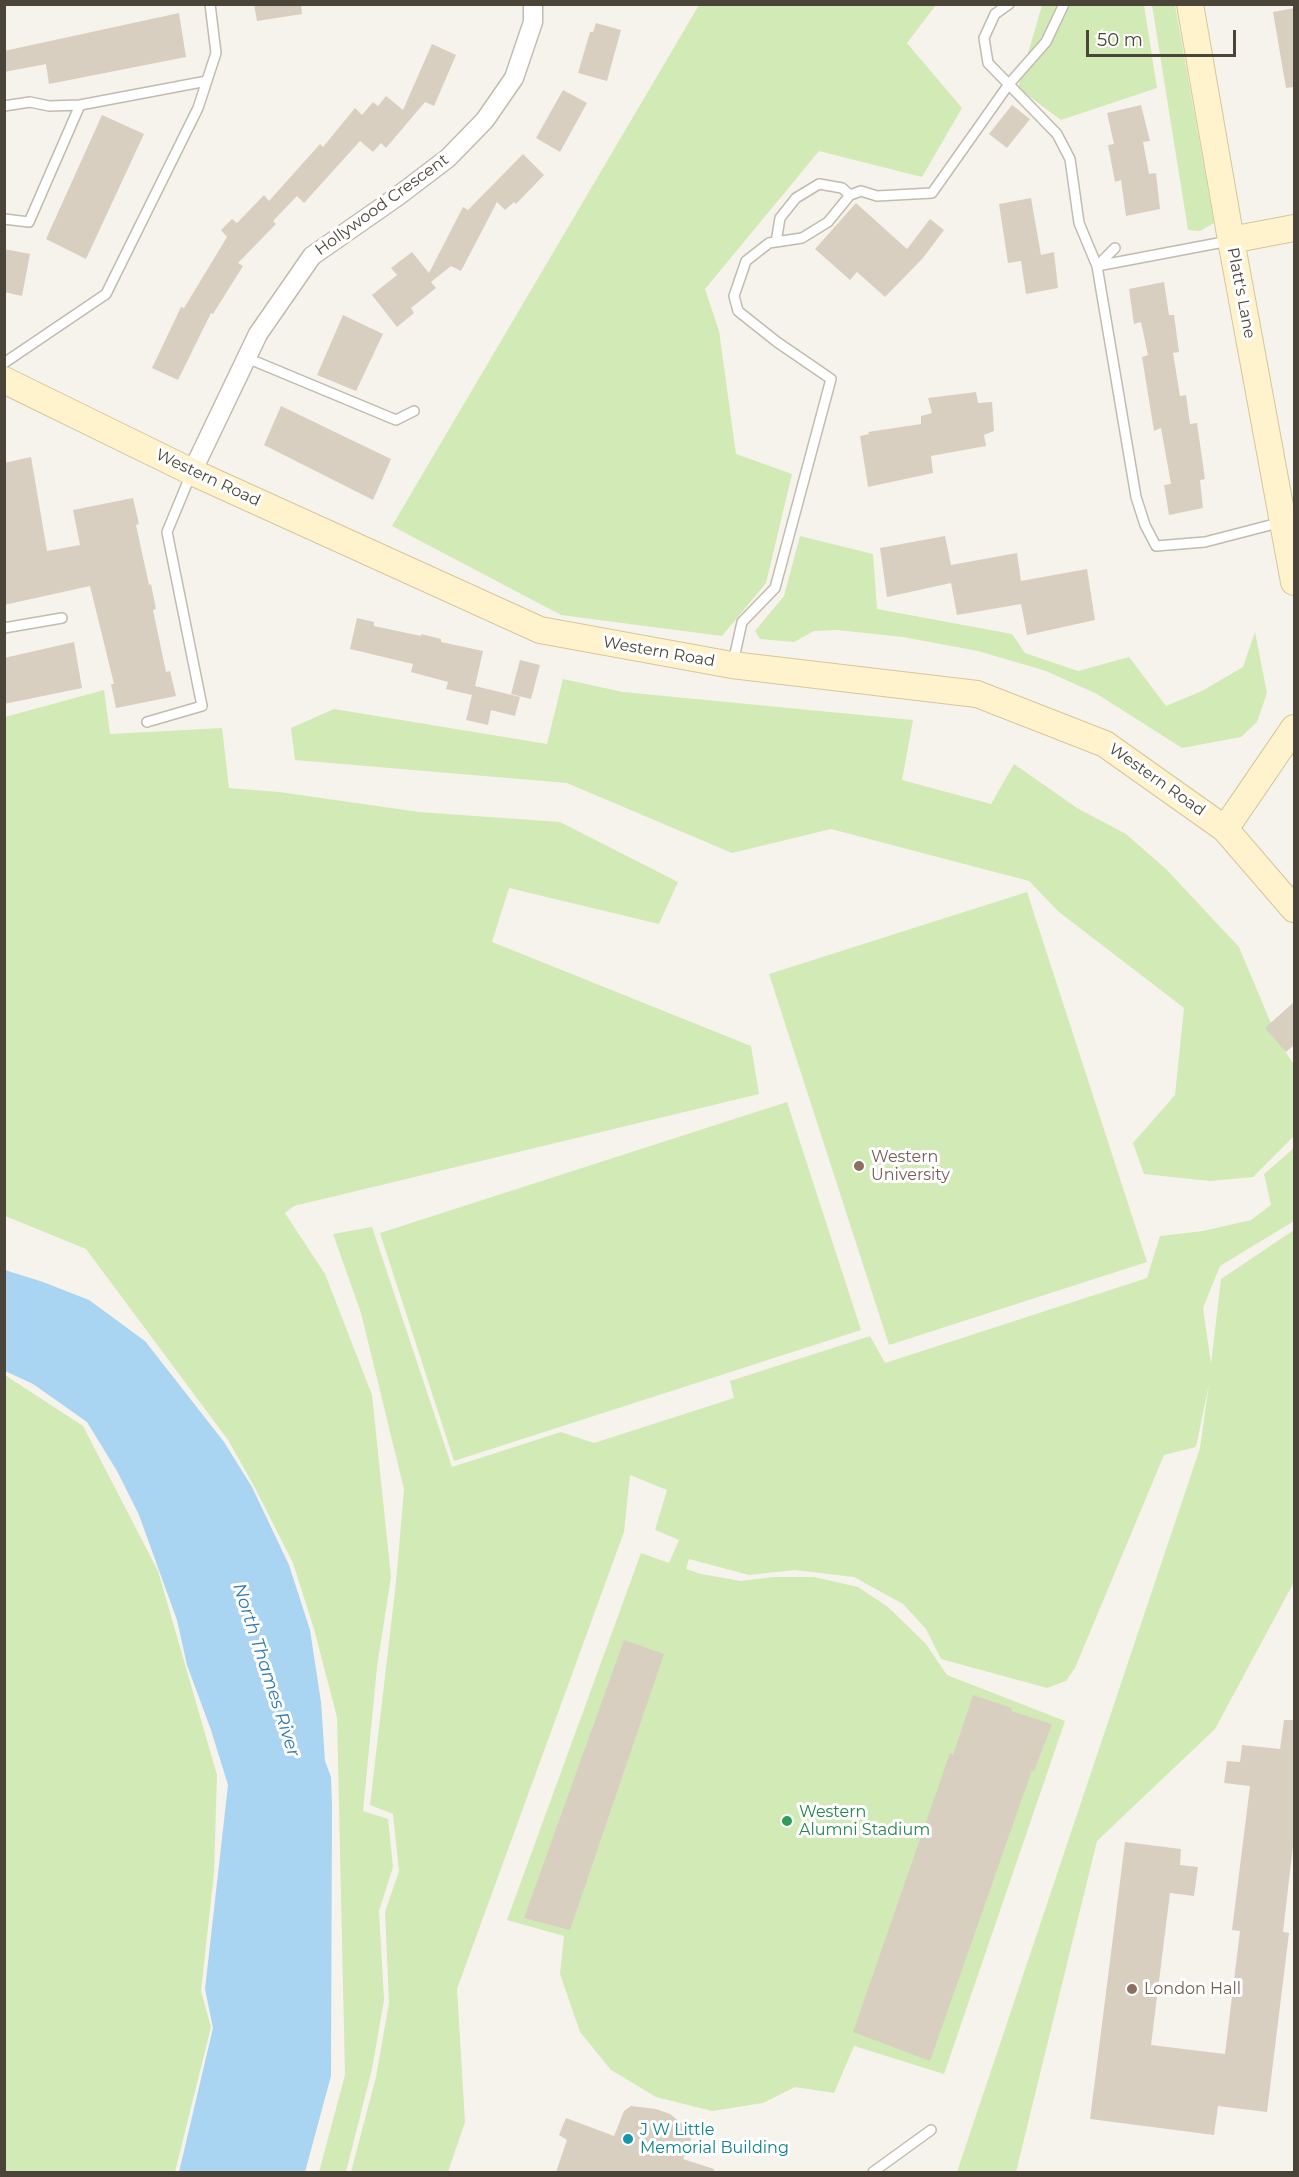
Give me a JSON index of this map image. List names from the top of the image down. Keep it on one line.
{"streets":{"main road":["Platt's Lane","Western Road"],"street":["Hollywood Crescent"]},"crossings":[["Hollywood Crescent","Western Road"]],"water":["North Thames River"],"places":["Western University","Western Alumni Stadium","London Hall","J W Little Memorial Building"],"scale_bar":"50 m"}
